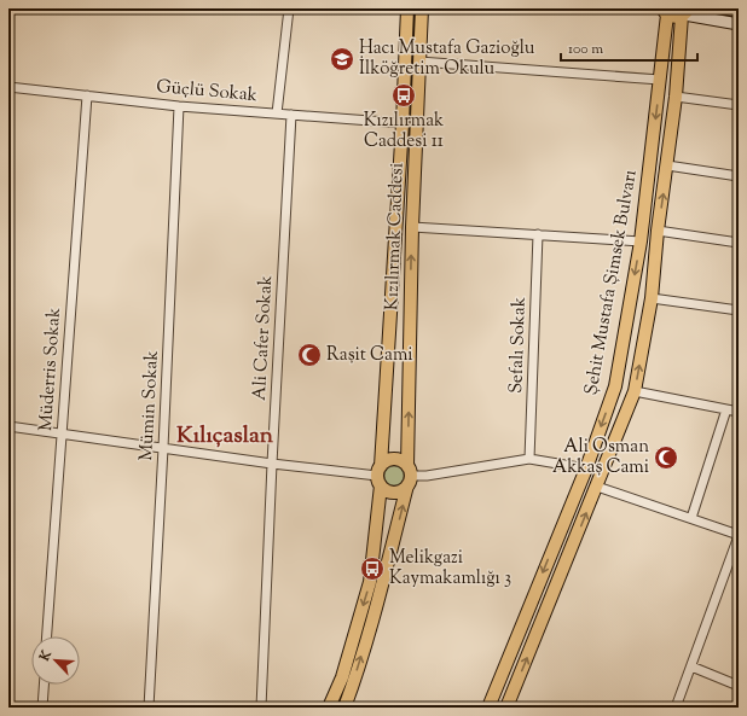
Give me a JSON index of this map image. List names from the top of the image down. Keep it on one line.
{"streets":{"main road":["Kızılırmak Caddesi","Şehit Mustafa Şimsek Bulvarı"],"street":["Güçlü Sokak","Ali Cafer Sokak","Sefalı Sokak","Müderris Sokak","Mümin Sokak"]},"crossings":[["Güçlü Sokak","Kızılırmak Caddesi"],["Güçlü Sokak","Ali Cafer Sokak"],["Güçlü Sokak","Müderris Sokak"],["Güçlü Sokak","Mümin Sokak"]],"districts":["Kılıçaslan"],"places":{"school or university":["Hacı Mustafa Gazioğlu İlköğretim Okulu"],"bus stop":["Kızılırmak Caddesi 11","Melikgazi Kaymakamlığı 3"],"mosque":["Raşit Cami","Ali Osman Akkaş Cami"]},"scale_bar":"100 m","north":"top left"}
